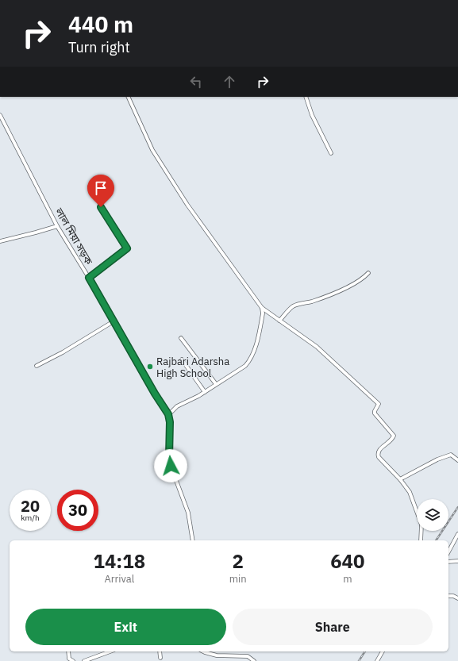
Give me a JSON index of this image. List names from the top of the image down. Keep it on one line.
{"streets":{"street":["লাল মিয়া সড়ক"]},"places":["Rajbari Adarsha High School"],"page":{"turn":["440 m","Turn right"],"speed":"20 km/h","limit":"30","eta":["14:18","Arrival","2","min","640","m"],"buttons":["Exit","Share"]}}
